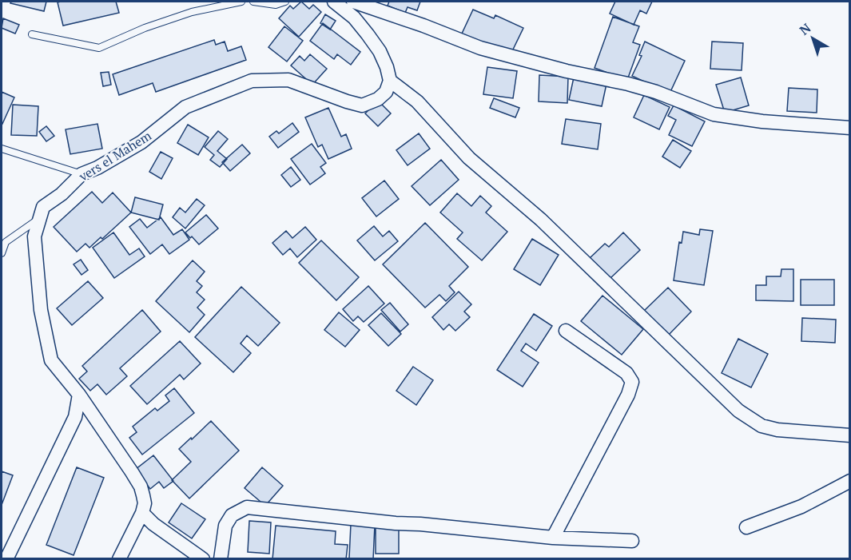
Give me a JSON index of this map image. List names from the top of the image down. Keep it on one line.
{"streets":{"street":["vers el Mahem"]},"north":"top left"}
